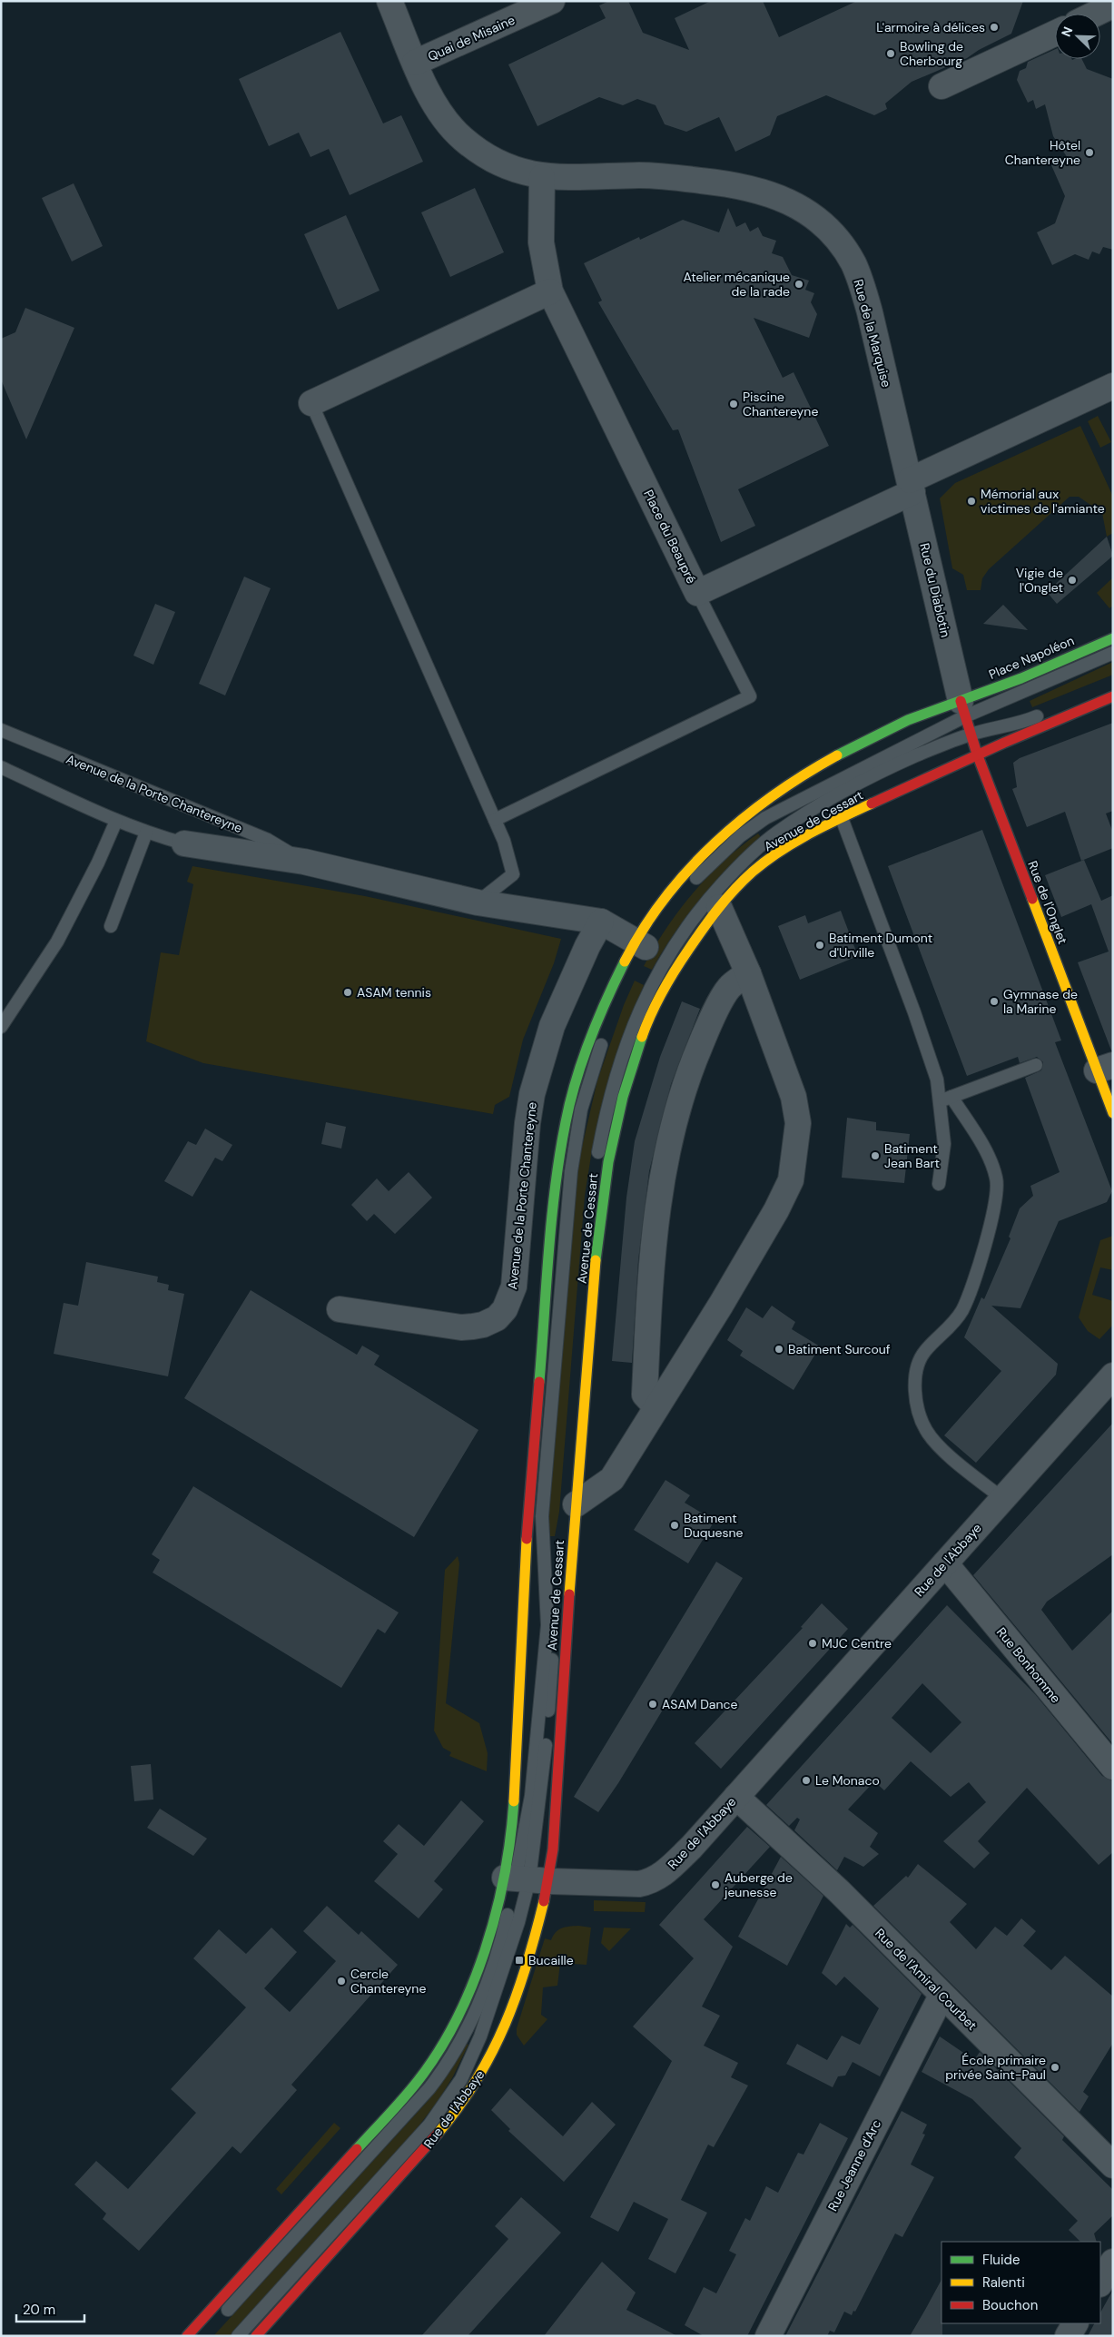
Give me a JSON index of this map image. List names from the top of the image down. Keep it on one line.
{"streets":{"main road":["Place Napoléon","Avenue de Cessart","Rue de l'Onglet","Rue de l'Abbaye"],"street":["Quai de Misaine","Rue de la Marquise","Place du Beaupré","Rue du Diablotin","Avenue de la Porte Chantereyne","Rue Bonhomme","Rue de l'Amiral Courbet","Rue Jeanne d'Arc"]},"crossings":[["Quai de Misaine","Rue de la Marquise"],["Rue de la Marquise","Place du Beaupré"],["Rue de la Marquise","Rue du Diablotin"],["Place du Beaupré","Rue du Diablotin"],["Rue du Diablotin","Place Napoléon"],["Rue du Diablotin","Rue de l'Onglet"],["Place Napoléon","Rue de l'Onglet"],["Avenue de la Porte Chantereyne","Rue de l'Abbaye"],["Avenue de Cessart","Rue de l'Onglet"],["Avenue de Cessart","Rue de l'Abbaye"],["Rue de l'Abbaye","Rue Bonhomme"],["Rue de l'Abbaye","Rue de l'Amiral Courbet"],["Rue de l'Amiral Courbet","Rue Jeanne d'Arc"]],"places":{"other":["L'armoire à délices","Bowling de Cherbourg","Hôtel Chantereyne","Atelier mécanique de la rade","Piscine Chantereyne","Mémorial aux victimes de l'amiante","Vigie de l'Onglet","Batiment Dumont d'Urville","ASAM tennis","Gymnase de la Marine","Batiment Jean Bart","Batiment Surcouf","Batiment Duquesne","MJC Centre","ASAM Dance","Le Monaco","Auberge de jeunesse","Cercle Chantereyne","École primaire privée Saint-Paul"],"transit":["Bucaille"]},"legend":["Fluide","Ralenti","Bouchon"],"scale_bar":"20 m","north":"top left"}
